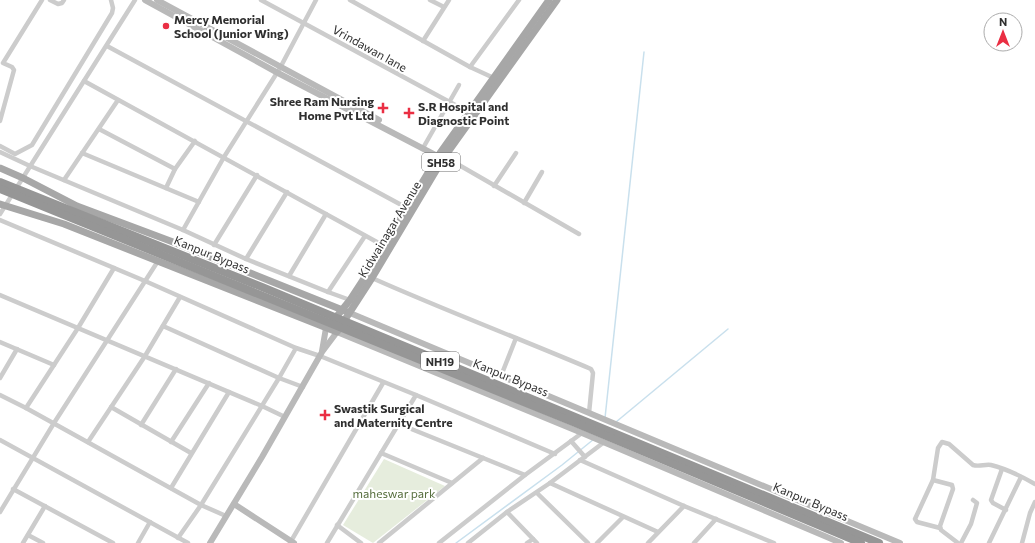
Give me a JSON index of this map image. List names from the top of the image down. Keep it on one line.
{"streets":{"highway":["Kanpur Bypass","NH19"],"main road":["SH58","Kidwainagar Avenue"],"street":["Vrindawan lane"]},"crossings":[["Vrindawan lane","Kidwainagar Avenue"]],"parks":["maheswar park"],"places":{"other":["Mercy Memorial School (Junior Wing)"],"health":["Shree Ram Nursing Home Pvt Ltd","S.R Hospital and Diagnostic Point","Swastik Surgical and Maternity Centre"]},"north":"top"}
